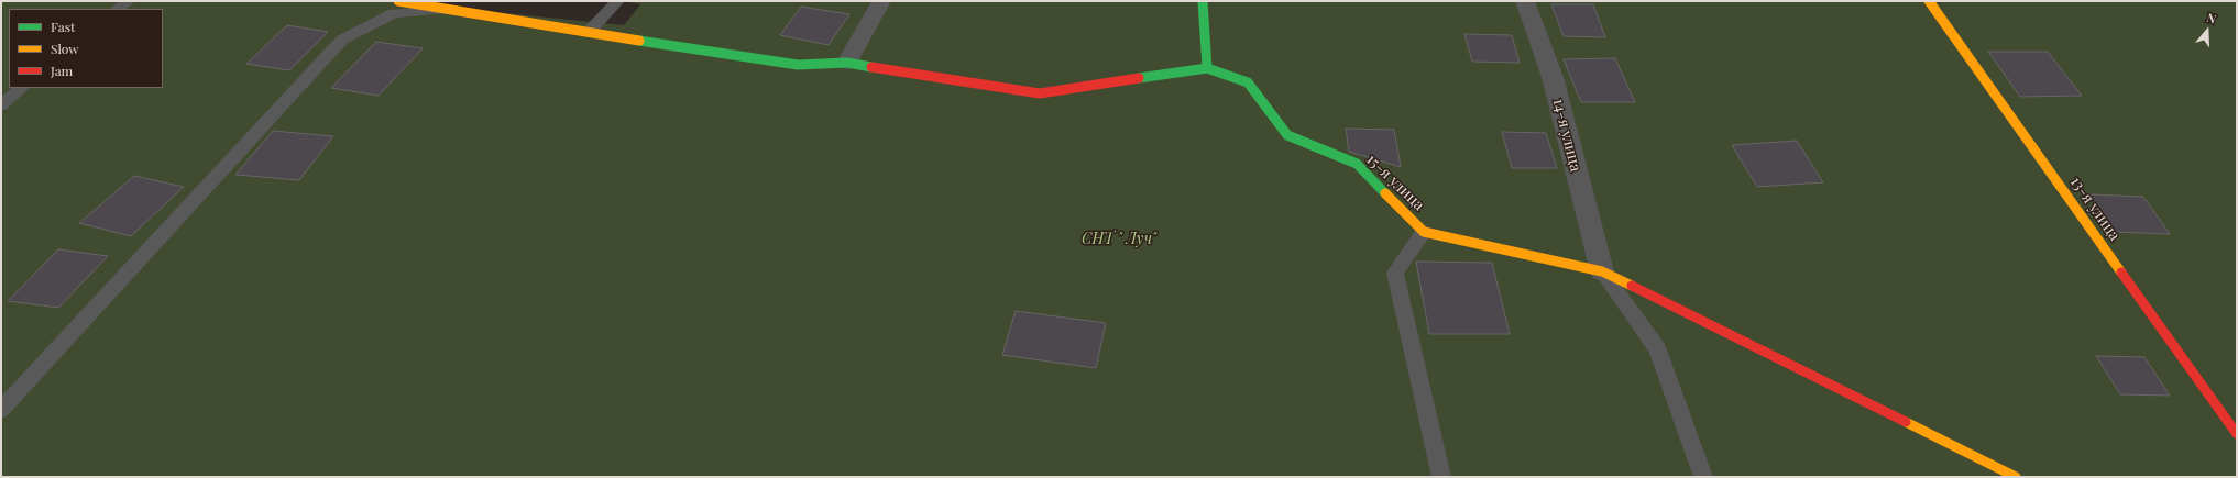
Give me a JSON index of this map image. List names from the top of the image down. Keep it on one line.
{"streets":{"street":["14-я улица","15-я улица","13-я улица"]},"crossings":[["14-я улица","15-я улица"]],"parks":["СНТ \" Луч\""],"legend":["Fast","Slow","Jam"],"north":"top"}
